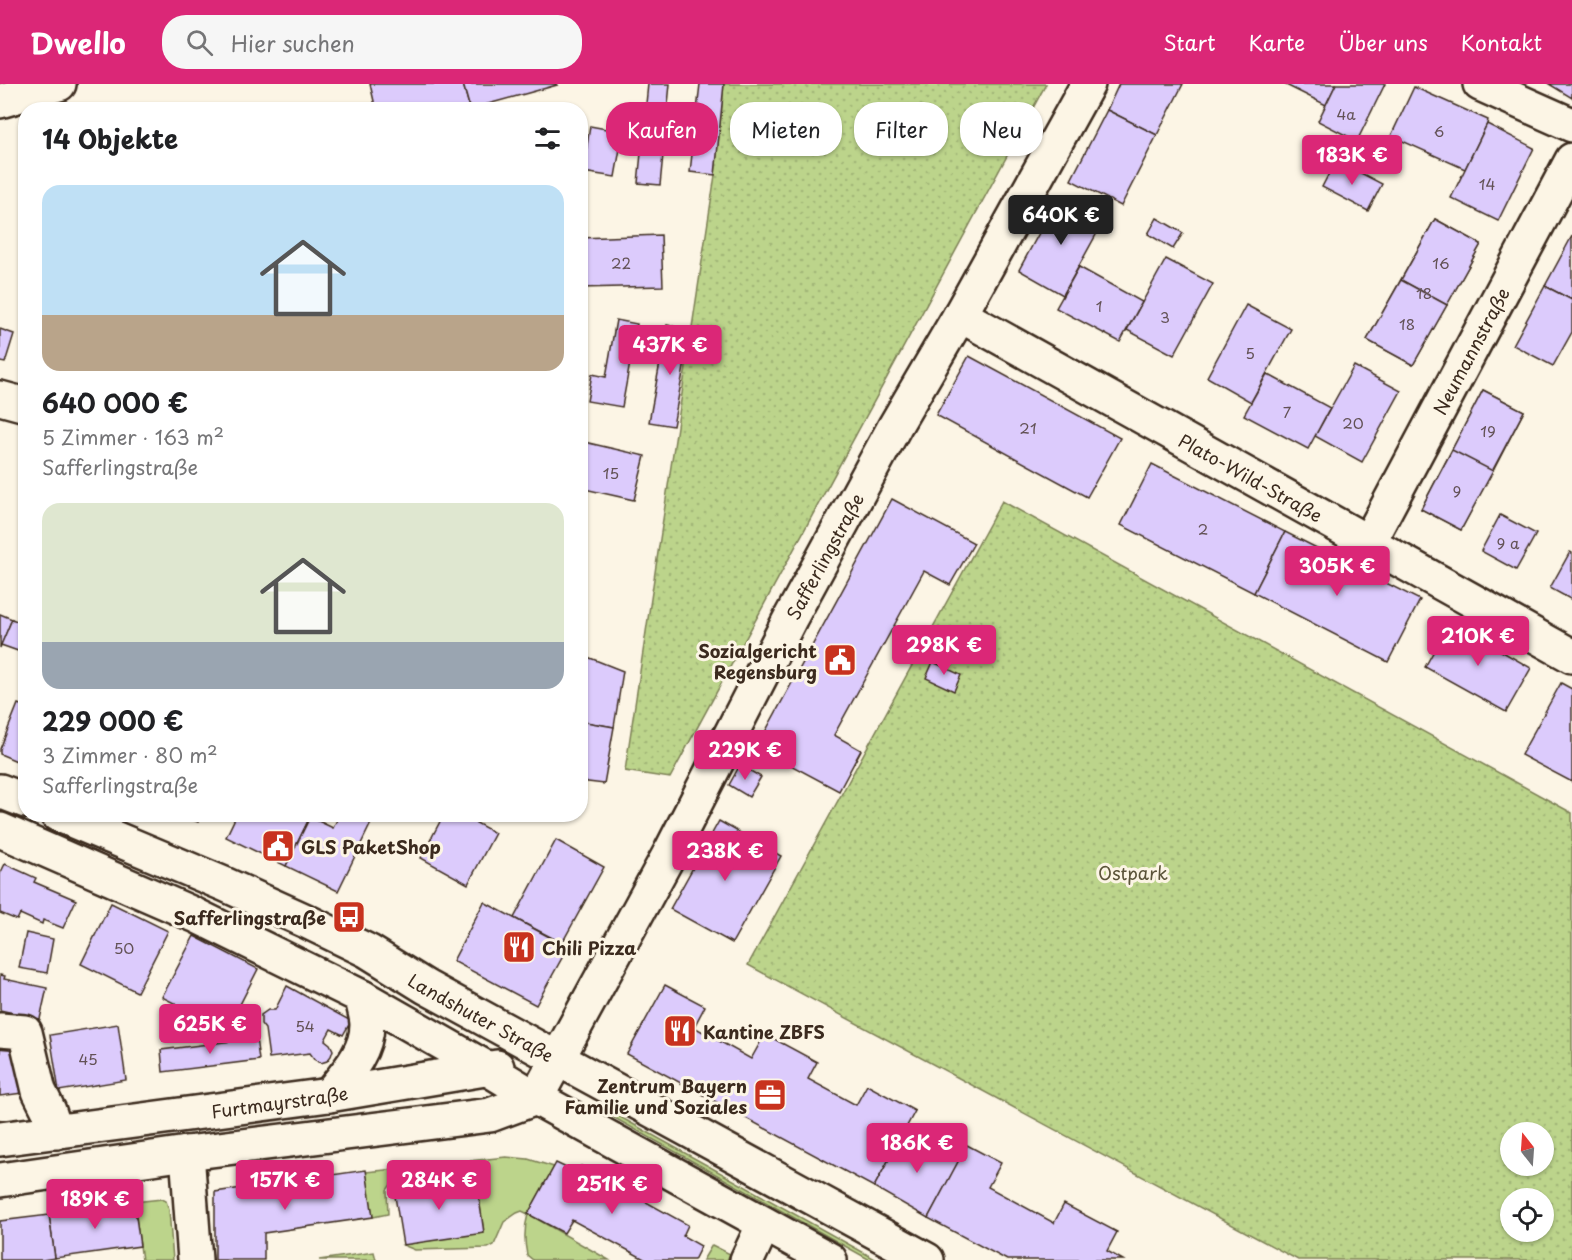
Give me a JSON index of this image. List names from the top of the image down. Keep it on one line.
{"streets":{"main road":["Neumannstraße","Plato-Wild-Straße","Safferlingstraße","Landshuter Straße","Furtmayrstraße"]},"crossings":[["Neumannstraße","Plato-Wild-Straße"],["Plato-Wild-Straße","Safferlingstraße"],["Safferlingstraße","Landshuter Straße"],["Safferlingstraße","Furtmayrstraße"],["Landshuter Straße","Furtmayrstraße"]],"parks":["Ostpark"],"places":{"public building":["Sozialgericht Regensburg","GLS PaketShop"],"bus stop":["Safferlingstraße"],"restaurant":["Chili Pizza","Kantine ZBFS"],"office":["Zentrum Bayern Familie und Soziales"]},"house_numbers":["4a","6","14","22","16","18","1","3","18","5","7","20","21","19","15","9","2","9 a","50","54","45"],"north":"top","page":{"header":"Dwello","search":"Hier suchen","nav":["Start","Karte","Über uns","Kontakt"],"chip":["Kaufen","Mieten","Filter","Neu"],"heading":"14 Objekte","price":["183K €","640K €","437K €","305K €","210K €","298K €","229K €","238K €","625K €","186K €","157K €","284K €","251K €","189K €"],"list":[{"name":"640 000 €","note":"5 Zimmer · 163 m² · Safferlingstraße"},{"name":"229 000 €","note":"3 Zimmer · 80 m² · Safferlingstraße"}]}}
